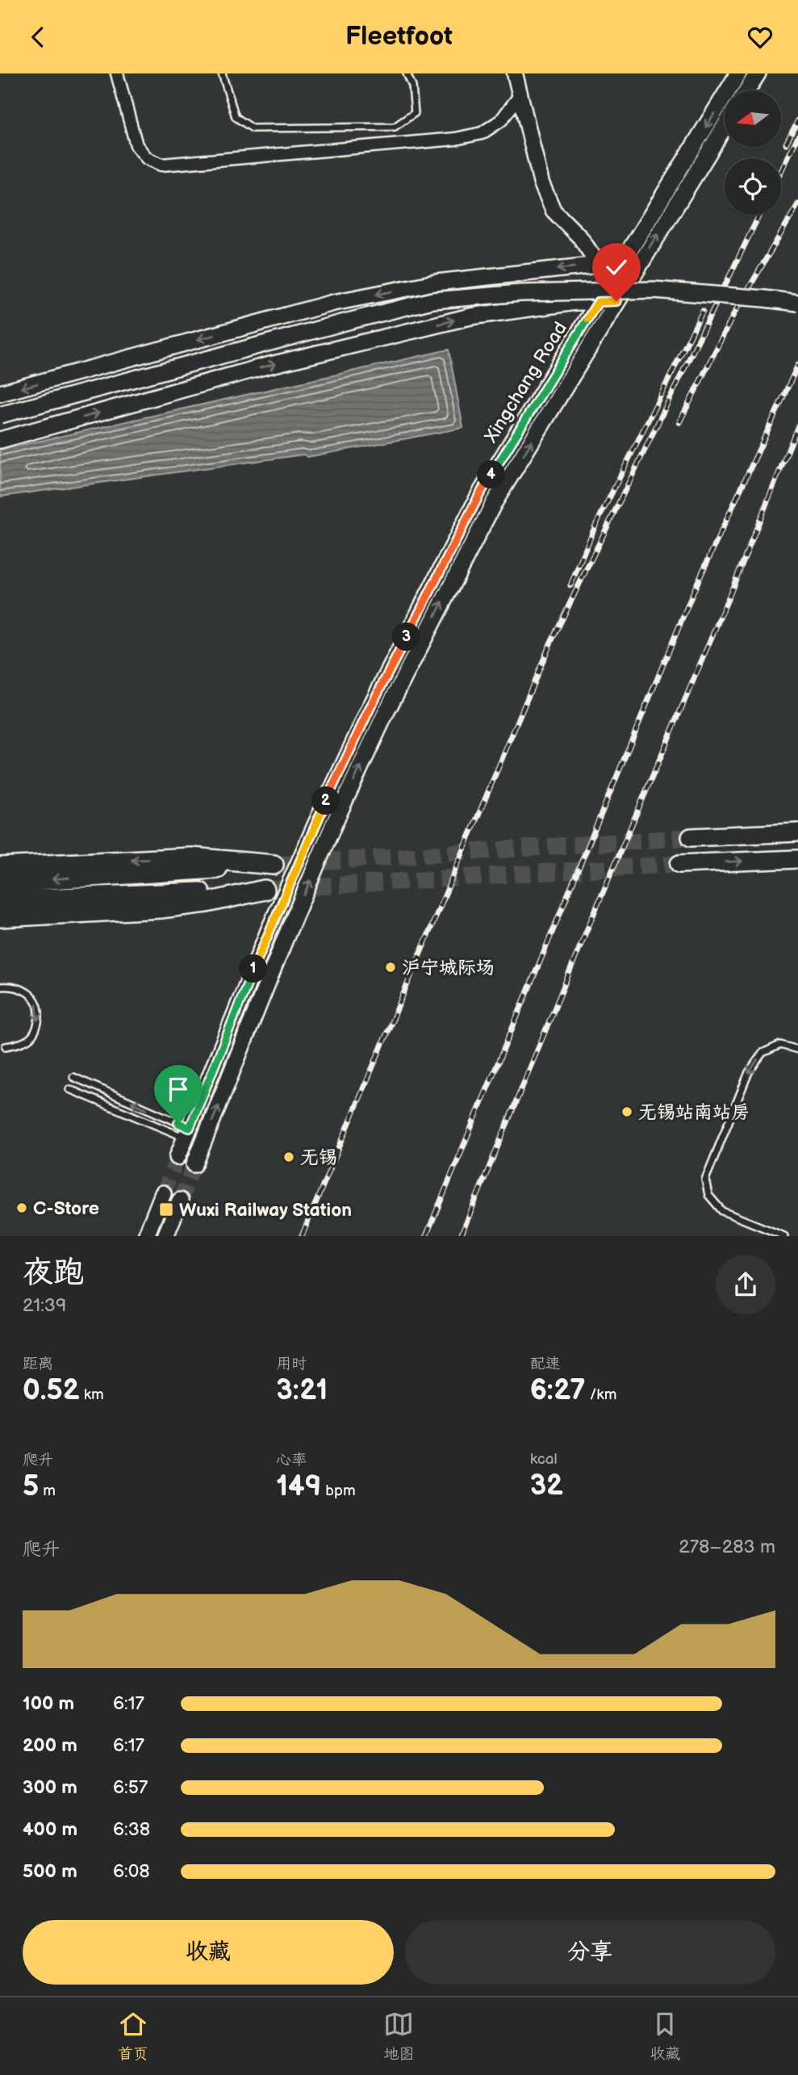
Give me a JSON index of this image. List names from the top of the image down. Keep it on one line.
{"streets":{"main road":["Xingchang Road"]},"places":{"other":["沪宁城际场","无锡站南站房","无锡","C-Store"],"transit":["Wuxi Railway Station"]},"north":"left","page":{"header":"Fleetfoot","pins":["4","3","2","1"],"heading":["夜跑","21:39"],"stats":[["距离","0.52 km"],["用时","3:21"],["配速","6:27 /km"],["爬升","5 m"],["心率","149 bpm"],["kcal","32"]],"chart":["爬升","278–283 m"],"list":[{"name":"100 m","note":"6:17"},{"name":"200 m","note":"6:17"},{"name":"300 m","note":"6:57"},{"name":"400 m","note":"6:38"},{"name":"500 m","note":"6:08"}],"buttons":["收藏","分享"],"tabs":["首页","地图","收藏"]}}
